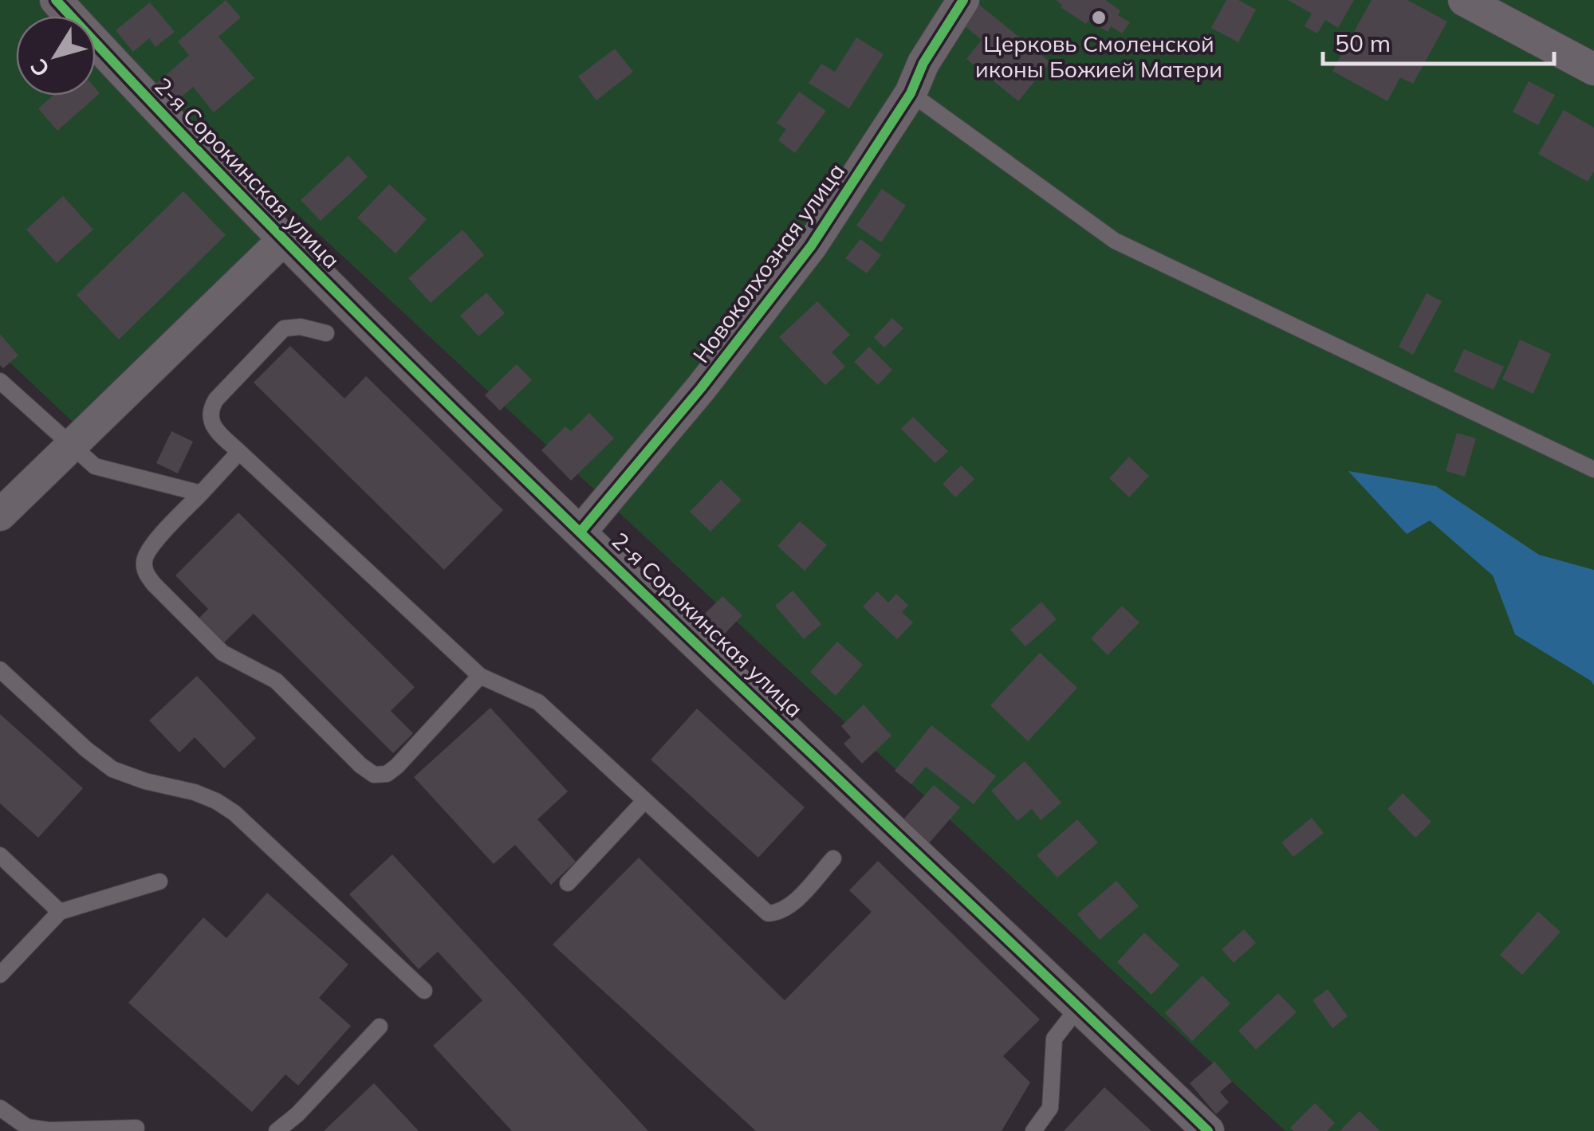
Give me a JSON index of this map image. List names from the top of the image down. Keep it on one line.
{"streets":{"street":["2-я Сорокинская улица","Новоколхозная улица"]},"crossings":[["2-я Сорокинская улица","Новоколхозная улица"]],"places":["Церковь Смоленской иконы Божией Матери"],"scale_bar":"50 m","north":"bottom left"}
